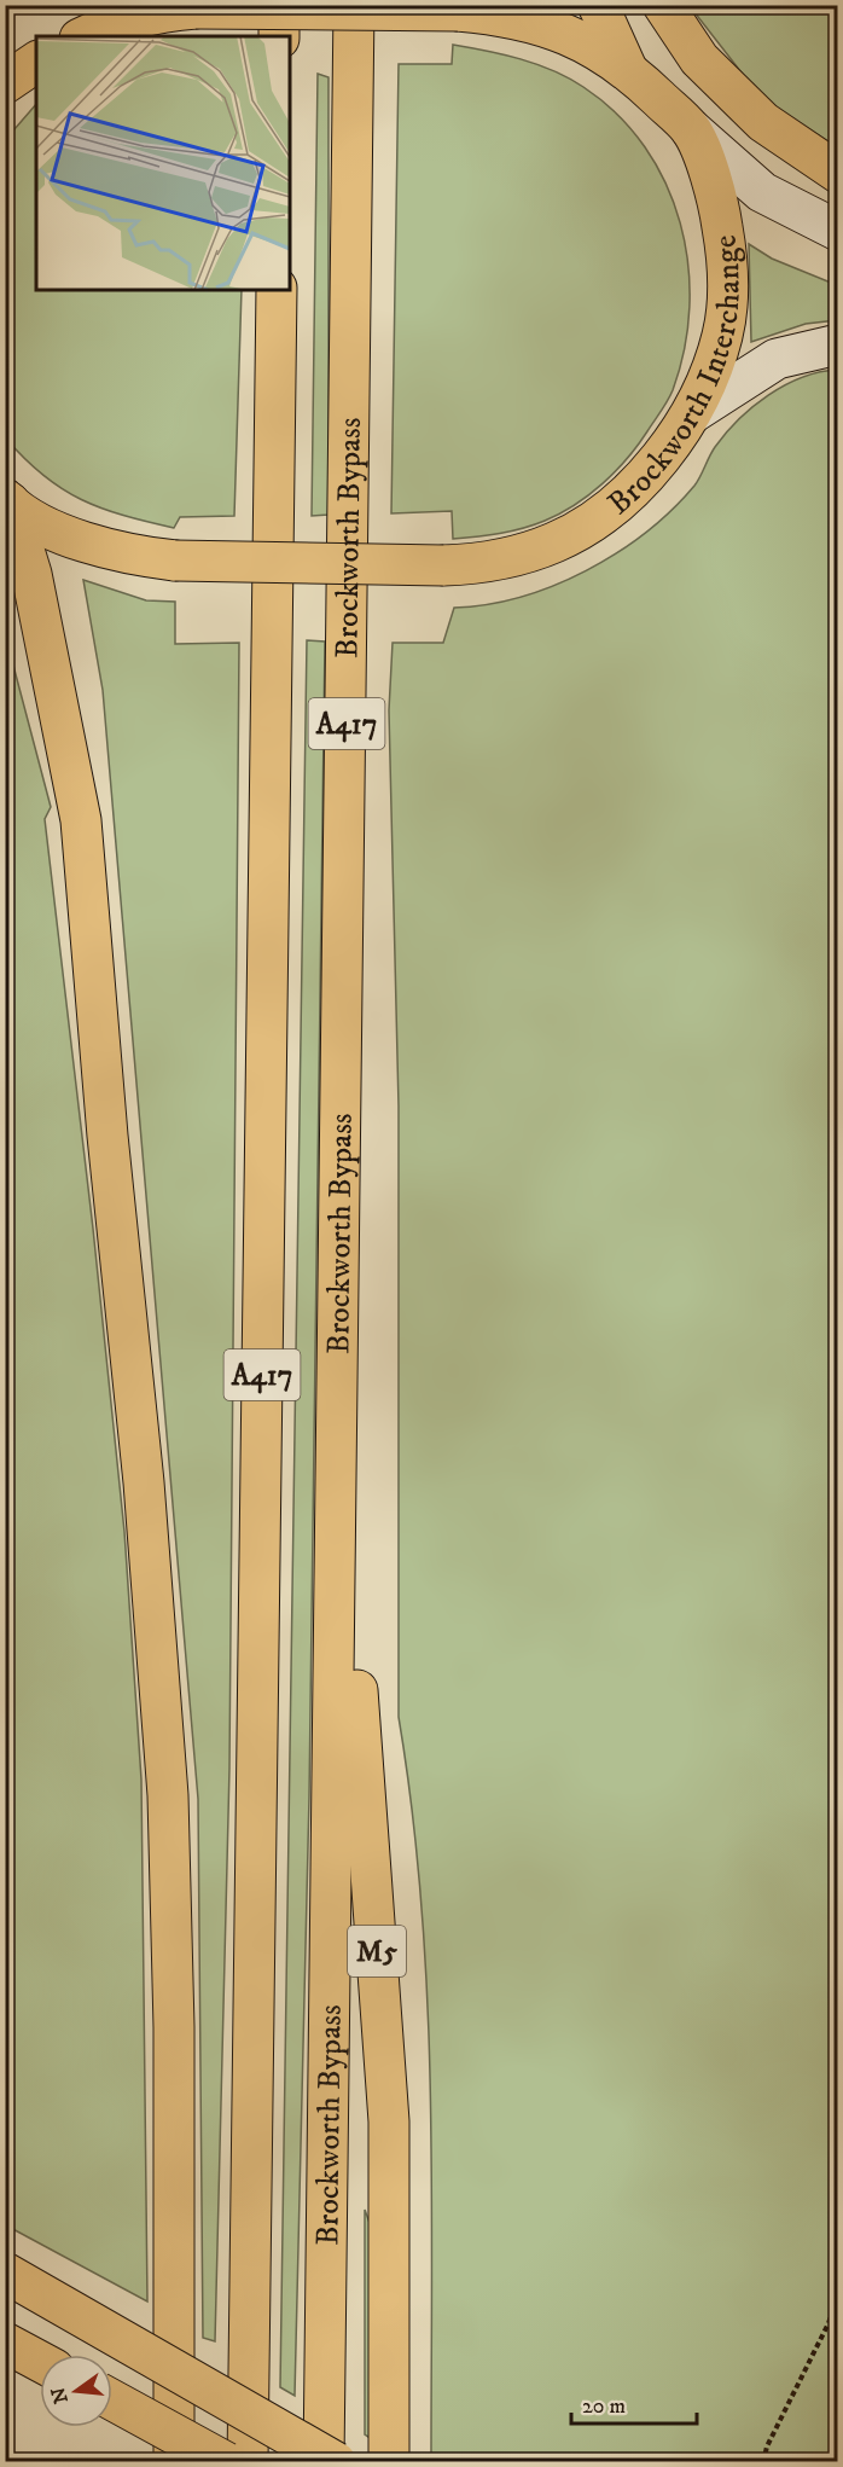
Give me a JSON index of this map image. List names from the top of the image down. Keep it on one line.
{"streets":{"highway":["Brockworth Interchange","Brockworth Bypass","A417","M5"]},"crossings":[["Brockworth Bypass","M5"]],"scale_bar":"20 m","north":"left"}
